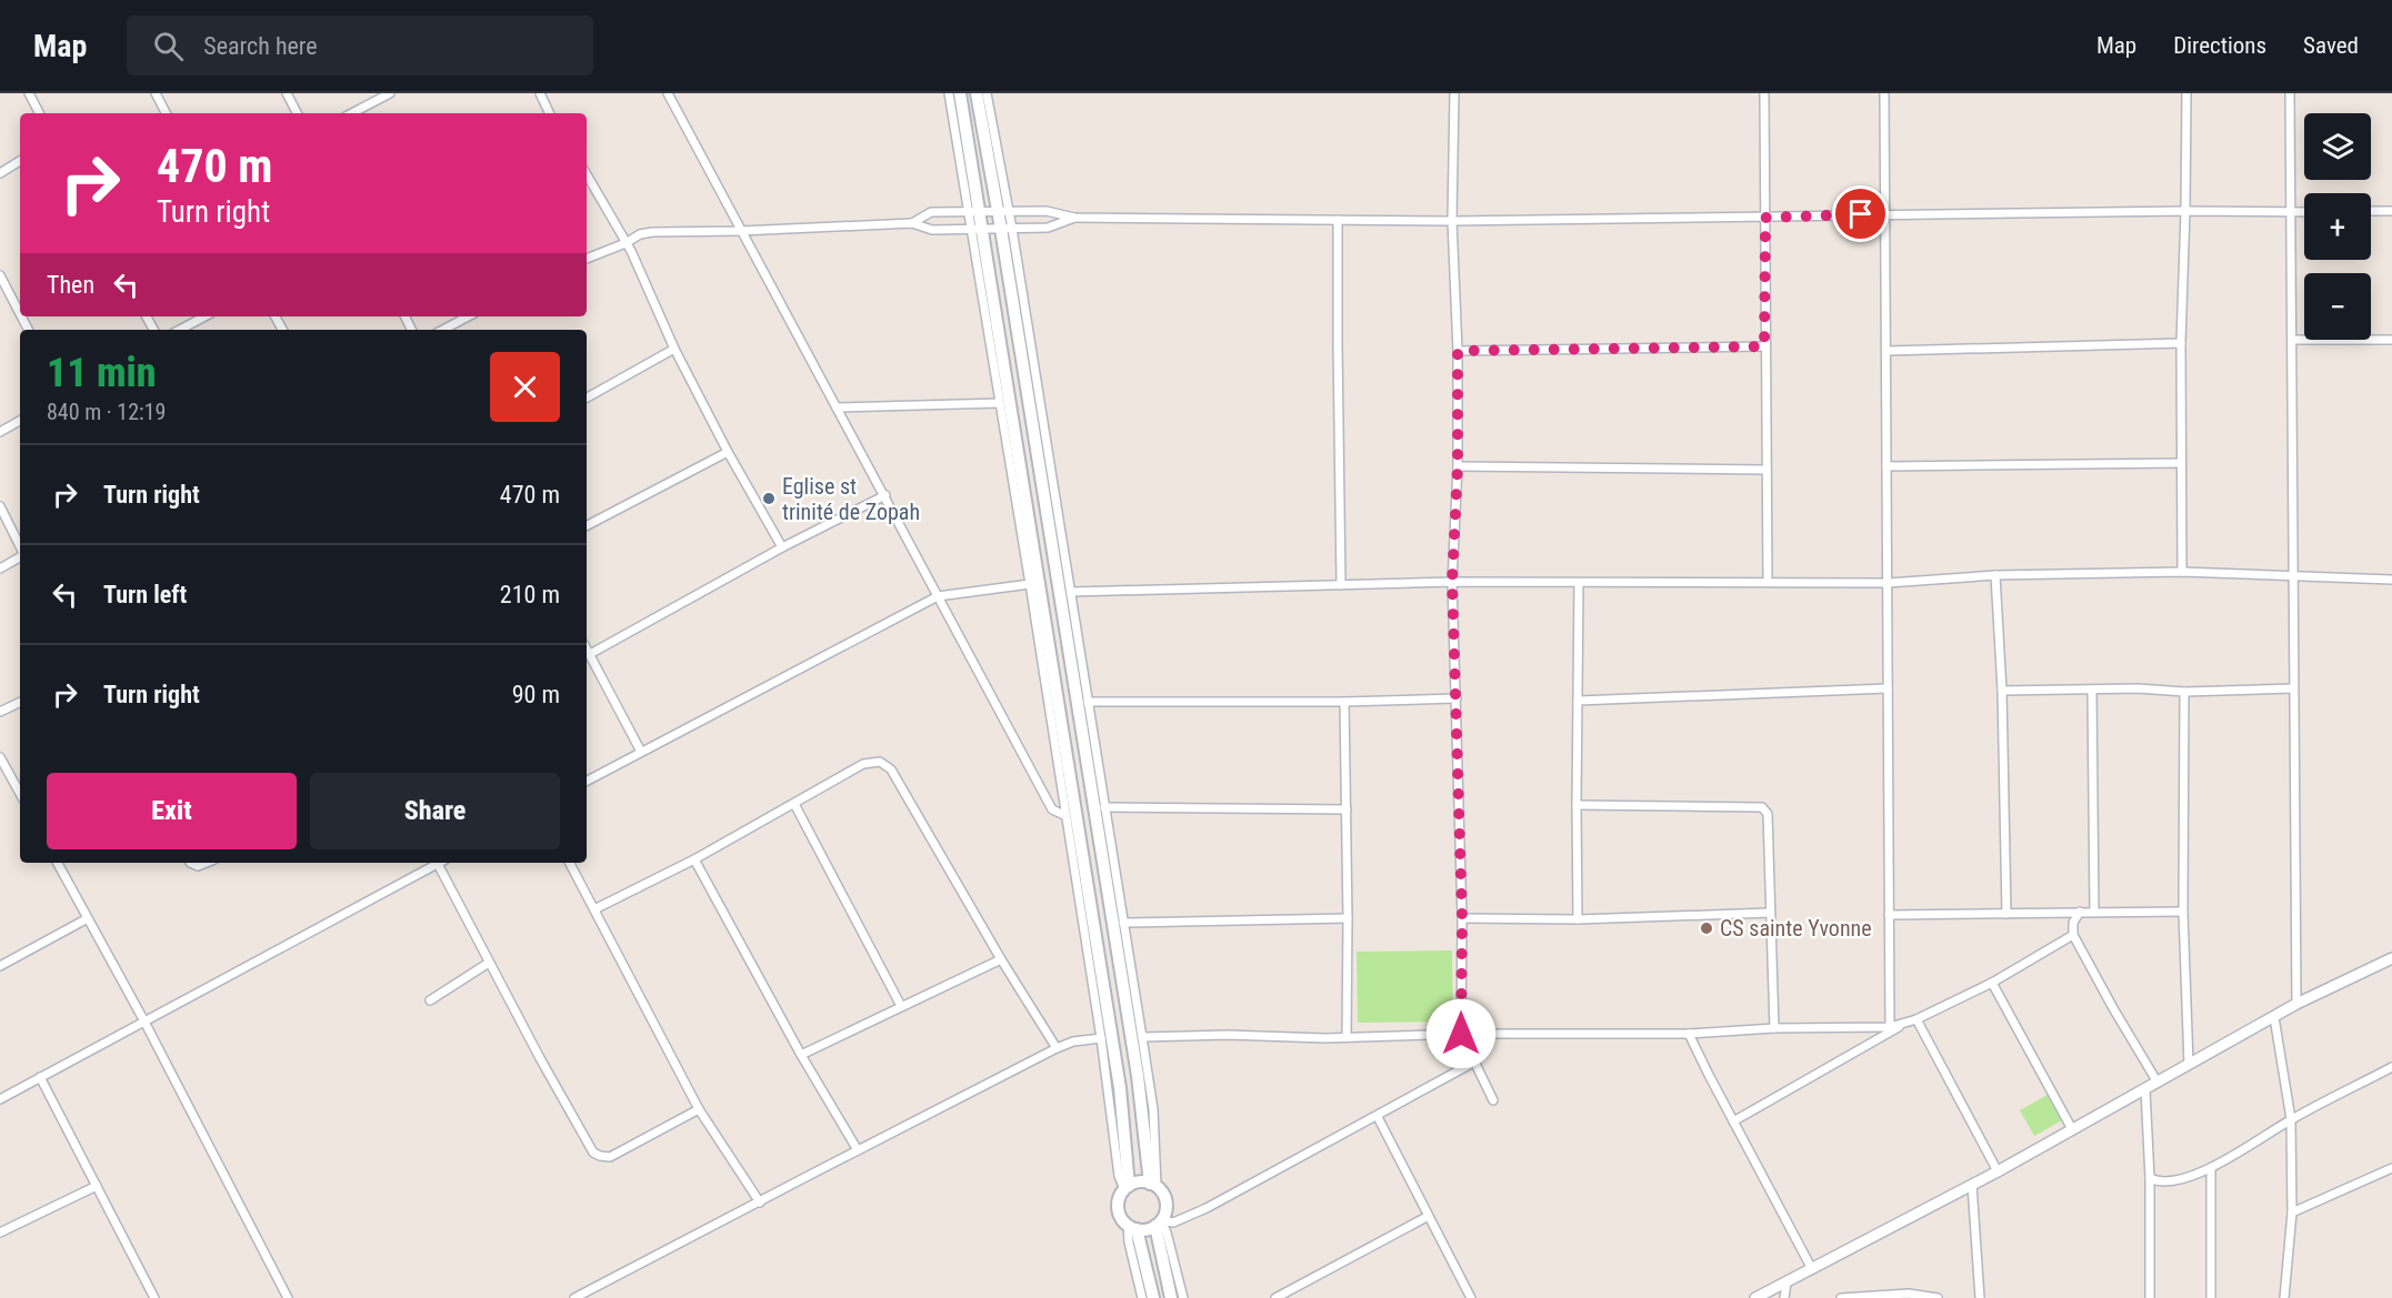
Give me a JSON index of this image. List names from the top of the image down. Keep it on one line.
{"places":["Eglise st trinité de Zopah","CS sainte Yvonne"],"page":{"header":"Map","search":"Search here","nav":["Map","Directions","Saved"],"map_buttons":["+","−"],"turn":["470 m","Turn right"],"then":"Then","heading":["11 min","840 m · 12:19"],"list":[{"name":"Turn right","value":"470 m"},{"name":"Turn left","value":"210 m"},{"name":"Turn right","value":"90 m"}],"buttons":["Exit","Share"]}}
